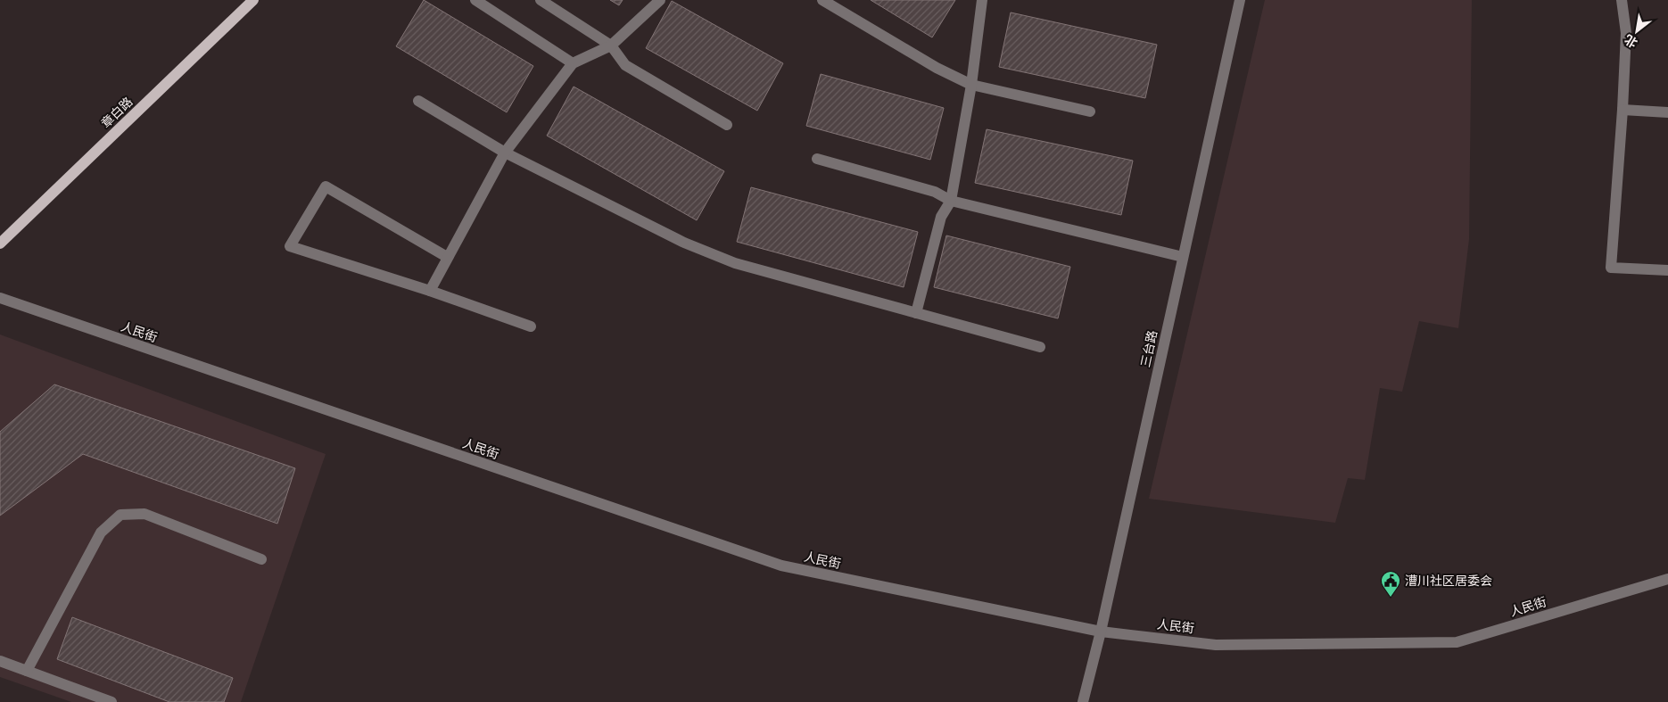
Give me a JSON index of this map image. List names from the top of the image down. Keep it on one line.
{"streets":{"main road":["章白路"],"street":["人民街","三台路"]},"crossings":[["人民街","三台路"]],"places":{"public building":["漕川社区居委会"]},"north":"bottom left"}
